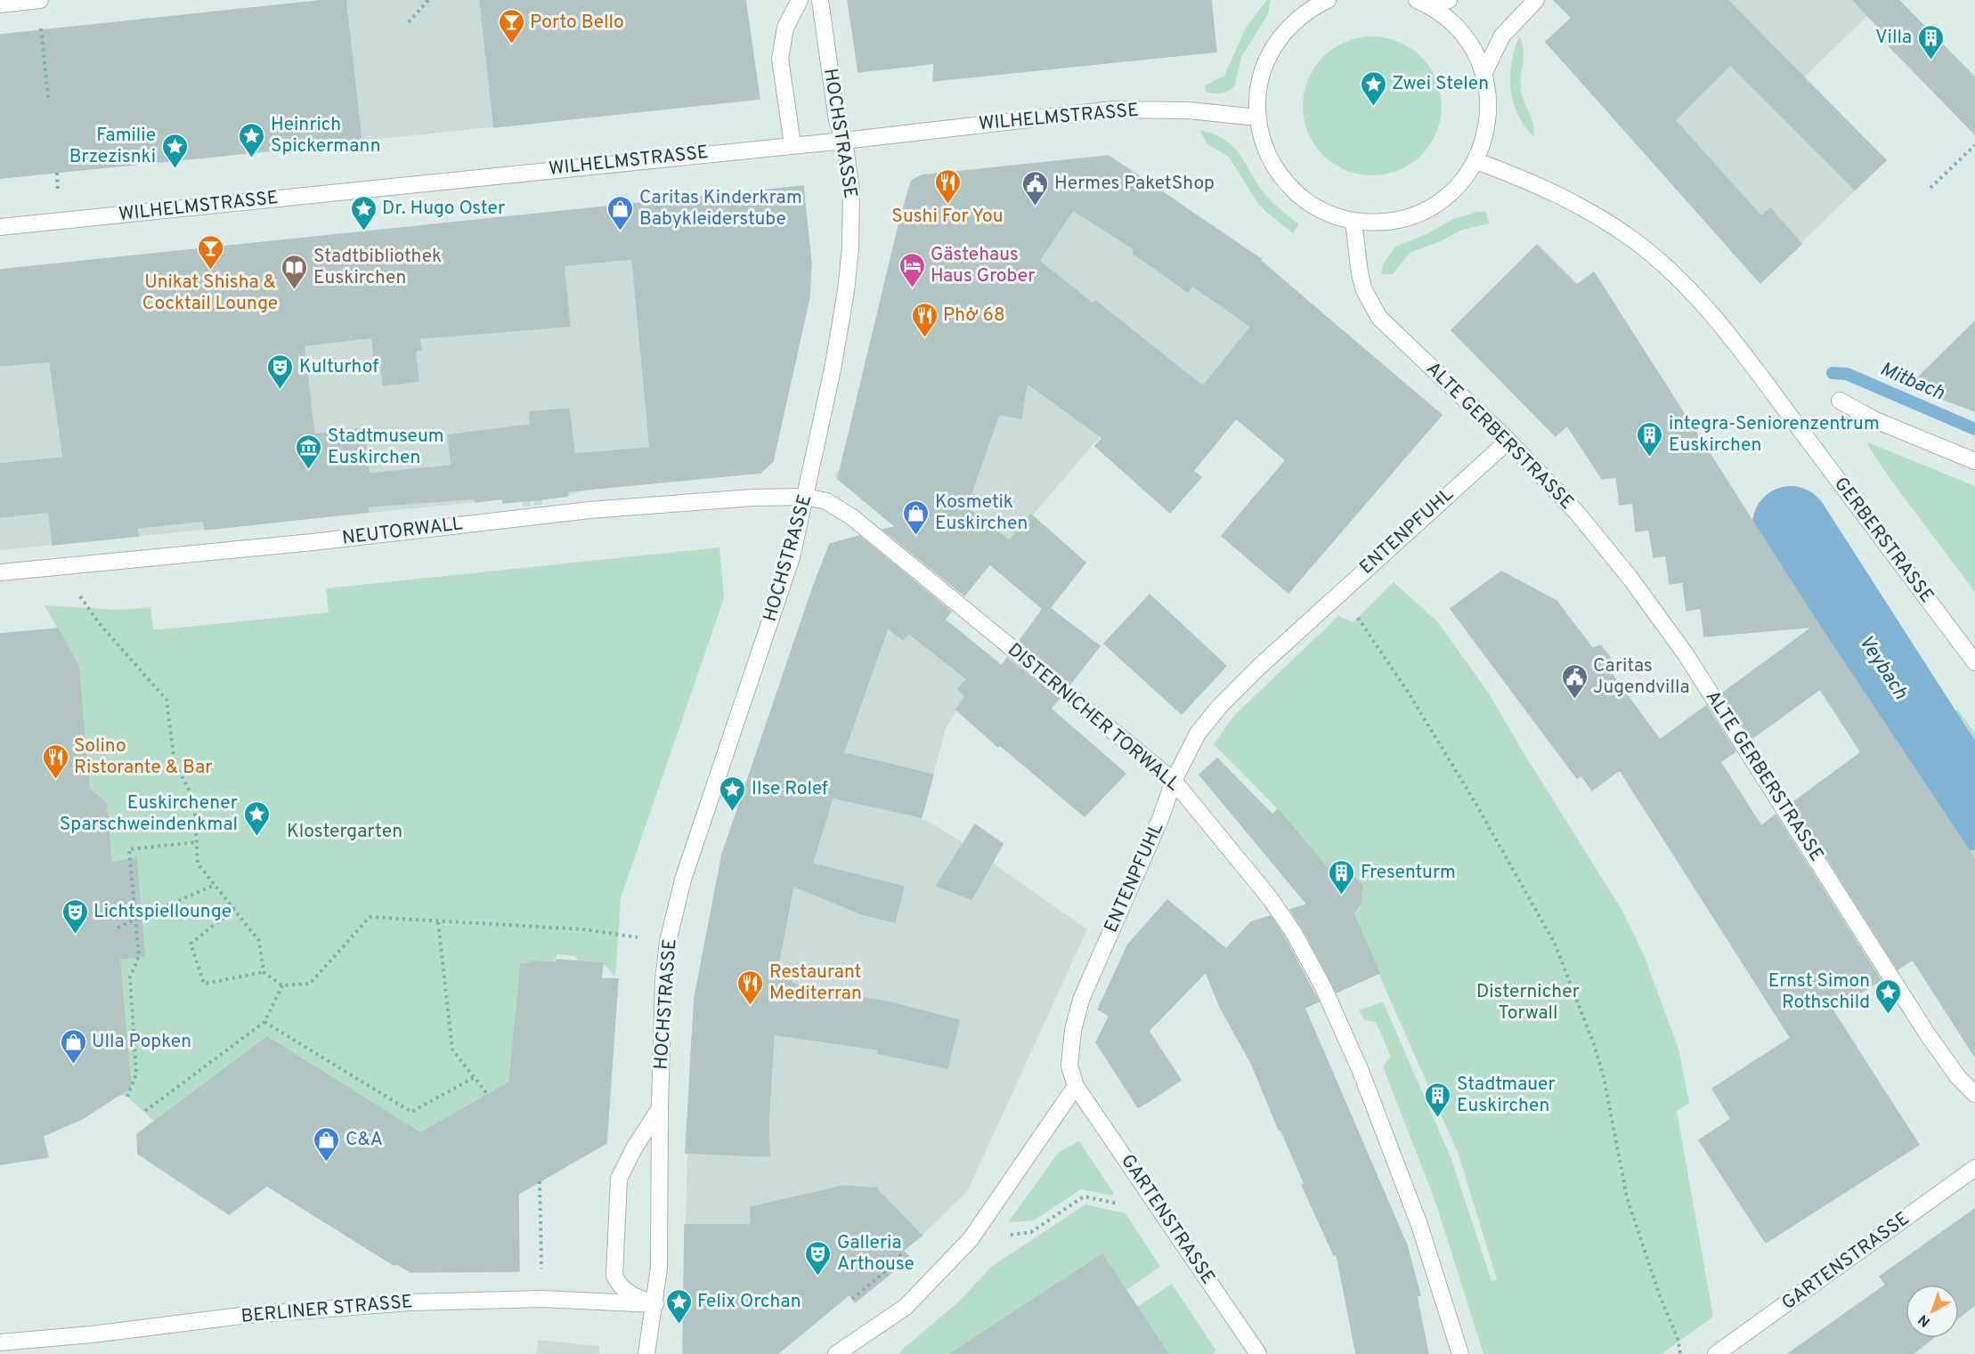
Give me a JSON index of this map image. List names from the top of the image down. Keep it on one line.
{"streets":{"street":["WILHELMSTRASSE","HOCHSTRASSE","ALTE GERBERSTRASSE","NEUTORWALL","ENTENPFUHL","GERBERSTRASSE","DISTERNICHER TORWALL","GARTENSTRASSE","BERLINER STRASSE"]},"crossings":[["WILHELMSTRASSE","HOCHSTRASSE"],["HOCHSTRASSE","NEUTORWALL"],["HOCHSTRASSE","DISTERNICHER TORWALL"],["HOCHSTRASSE","BERLINER STRASSE"],["ALTE GERBERSTRASSE","ENTENPFUHL"],["NEUTORWALL","DISTERNICHER TORWALL"],["ENTENPFUHL","DISTERNICHER TORWALL"],["ENTENPFUHL","GARTENSTRASSE"]],"water":["Mitbach","Veybach"],"parks":["Klostergarten","Disternicher Torwall"],"places":{"bar":["Porto Bello","Unikat Shisha & Cocktail Lounge"],"building":["Villa","integra-Seniorenzentrum Euskirchen","Fresenturm","Stadtmauer Euskirchen"],"place":["Zwei Stelen","Heinrich Spickermann","Familie Brzezisnki","Dr. Hugo Oster","Ilse Rolef","Euskirchener Sparschweindenkmal","Ernst Simon Rothschild","Felix Orchan"],"restaurant":["Sushi For You","Phở 68","Solino Ristorante & Bar","Restaurant Mediterran"],"public building":["Hermes PaketShop","Caritas Jugendvilla"],"shop":["Caritas Kinderkram Babykleiderstube","Kosmetik Euskirchen","Ulla Popken","C&A"],"hotel":["Gästehaus Haus Grober"],"library":["Stadtbibliothek Euskirchen"],"theatre":["Kulturhof","Lichtspiellounge","Galleria Arthouse"],"museum":["Stadtmuseum Euskirchen"]},"north":"bottom left"}
